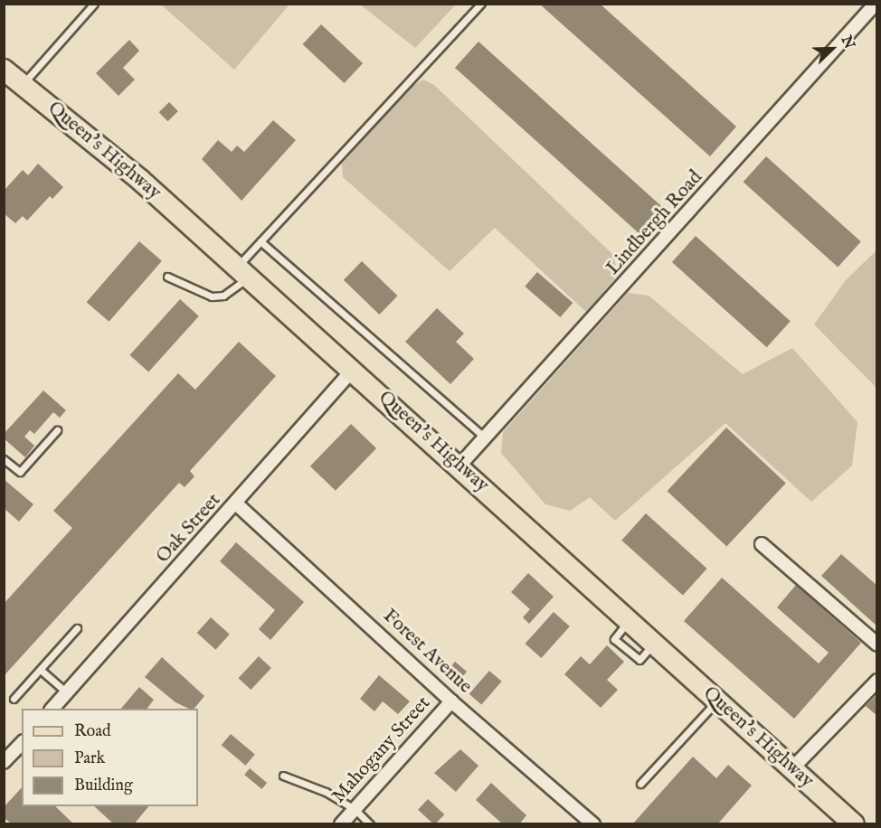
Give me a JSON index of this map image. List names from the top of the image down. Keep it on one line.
{"streets":{"main road":["Queen's Highway"],"street":["Lindbergh Road","Oak Street","Forest Avenue","Mahogany Street"]},"crossings":[["Queen's Highway","Lindbergh Road"],["Queen's Highway","Oak Street"],["Oak Street","Forest Avenue"],["Forest Avenue","Mahogany Street"]],"legend":["Road","Park","Building"],"north":"top right"}
